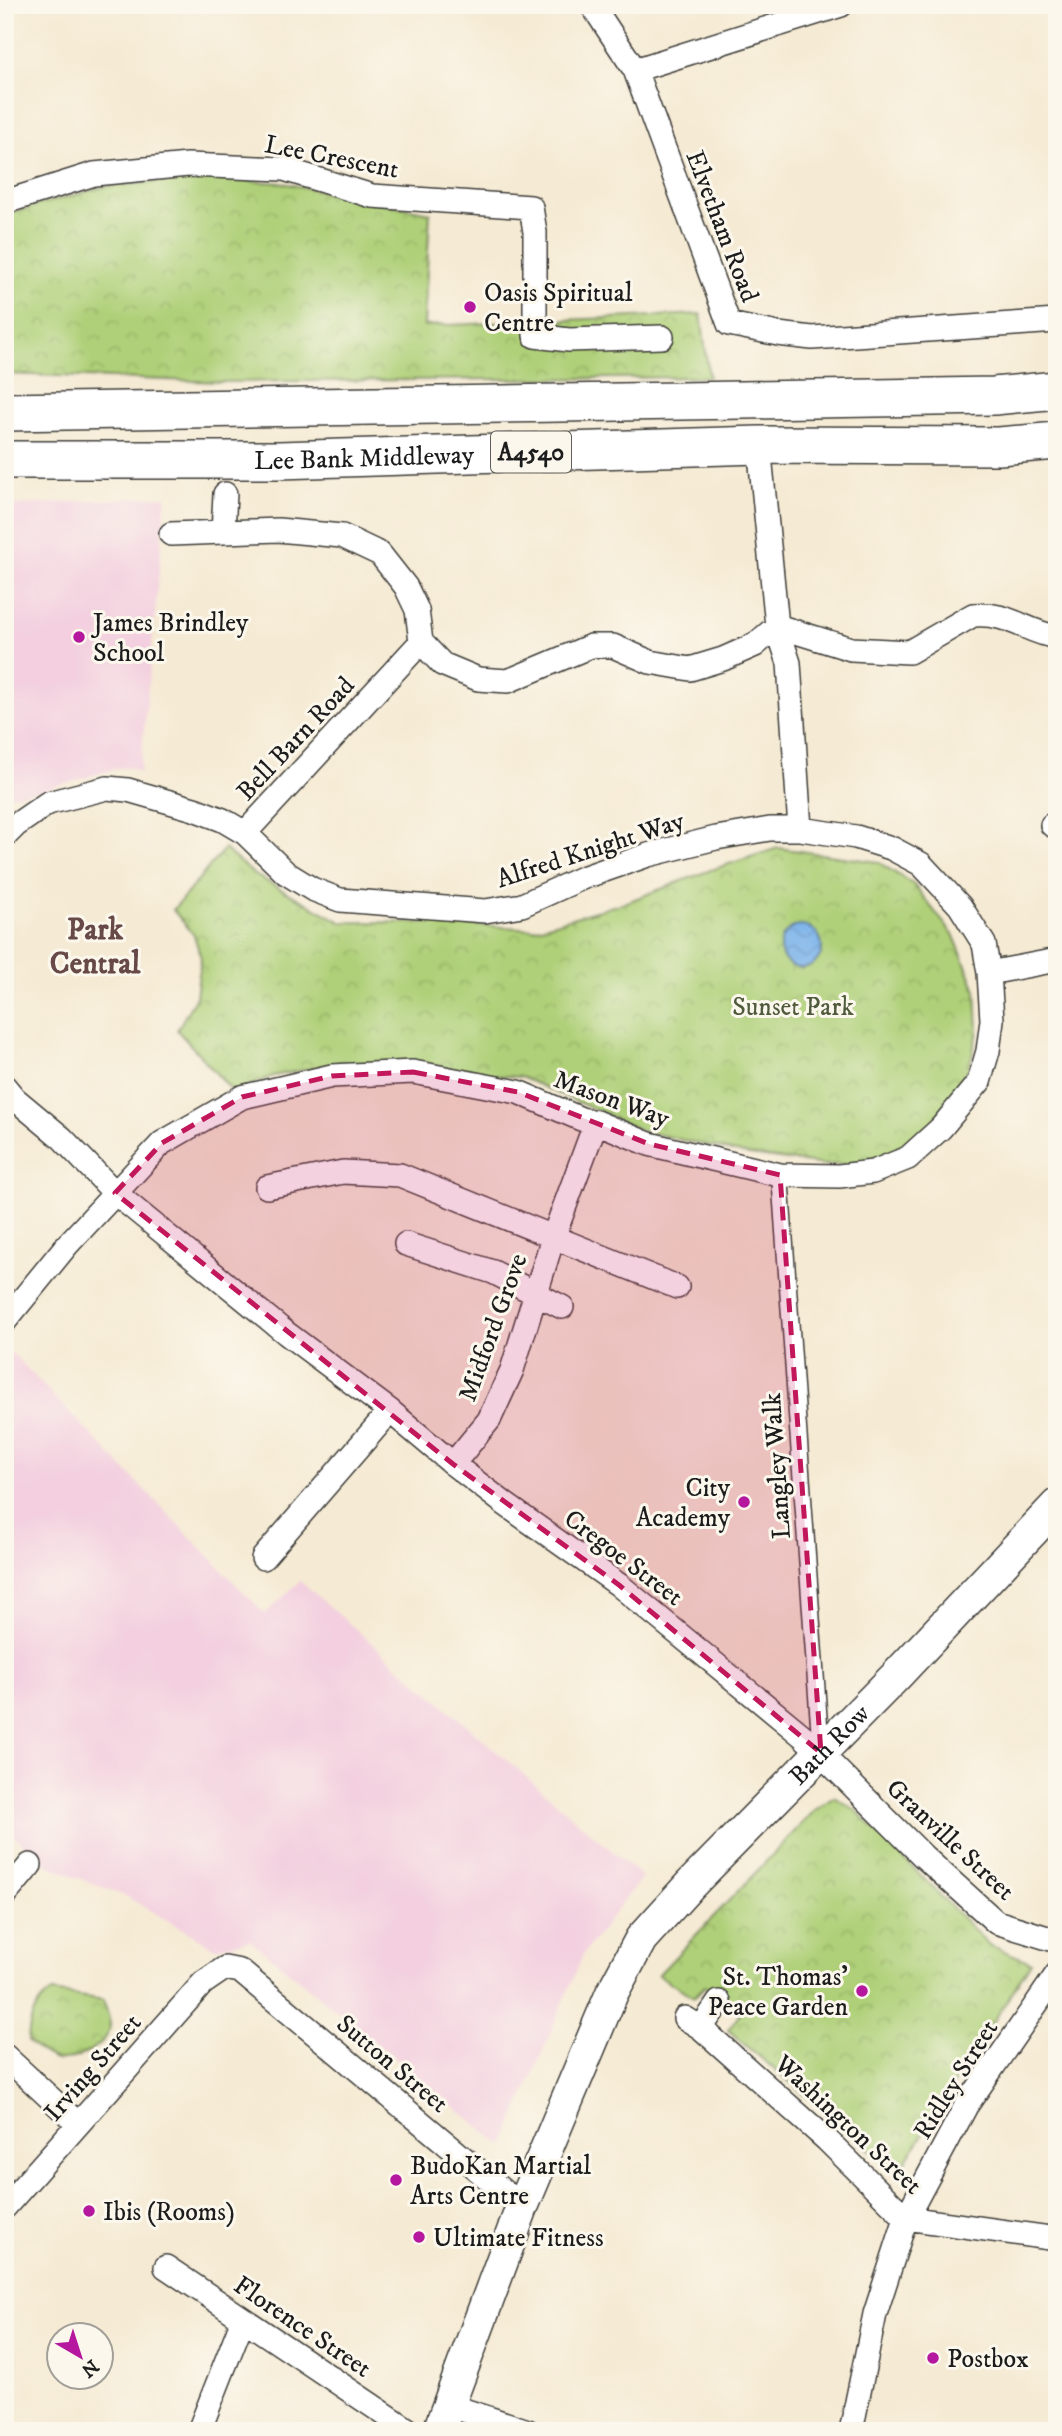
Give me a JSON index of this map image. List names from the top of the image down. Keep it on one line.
{"streets":{"highway":["A4540","Lee Bank Middleway"],"main road":["Bath Row"],"street":["Lee Crescent","Elvetham Road","Bell Barn Road","Alfred Knight Way","Mason Way","Midford Grove","Langley Walk","Cregoe Street","Granville Street","Sutton Street","Irving Street","Ridley Street","Washington Street","Florence Street"]},"crossings":[["Bell Barn Road","Alfred Knight Way"],["Alfred Knight Way","Mason Way"],["Mason Way","Midford Grove"],["Mason Way","Langley Walk"],["Mason Way","Cregoe Street"],["Midford Grove","Cregoe Street"],["Langley Walk","Cregoe Street"],["Langley Walk","Bath Row"],["Langley Walk","Granville Street"],["Cregoe Street","Bath Row"],["Cregoe Street","Granville Street"],["Bath Row","Granville Street"],["Bath Row","Sutton Street"],["Sutton Street","Irving Street"],["Ridley Street","Washington Street"]],"districts":["Park Central"],"parks":["Sunset Park"],"places":["Oasis Spiritual Centre","James Brindley School","City Academy","St. Thomas' Peace Garden","BudoKan Martial Arts Centre","Ibis (Rooms)","Ultimate Fitness","Postbox"],"north":"bottom right"}
